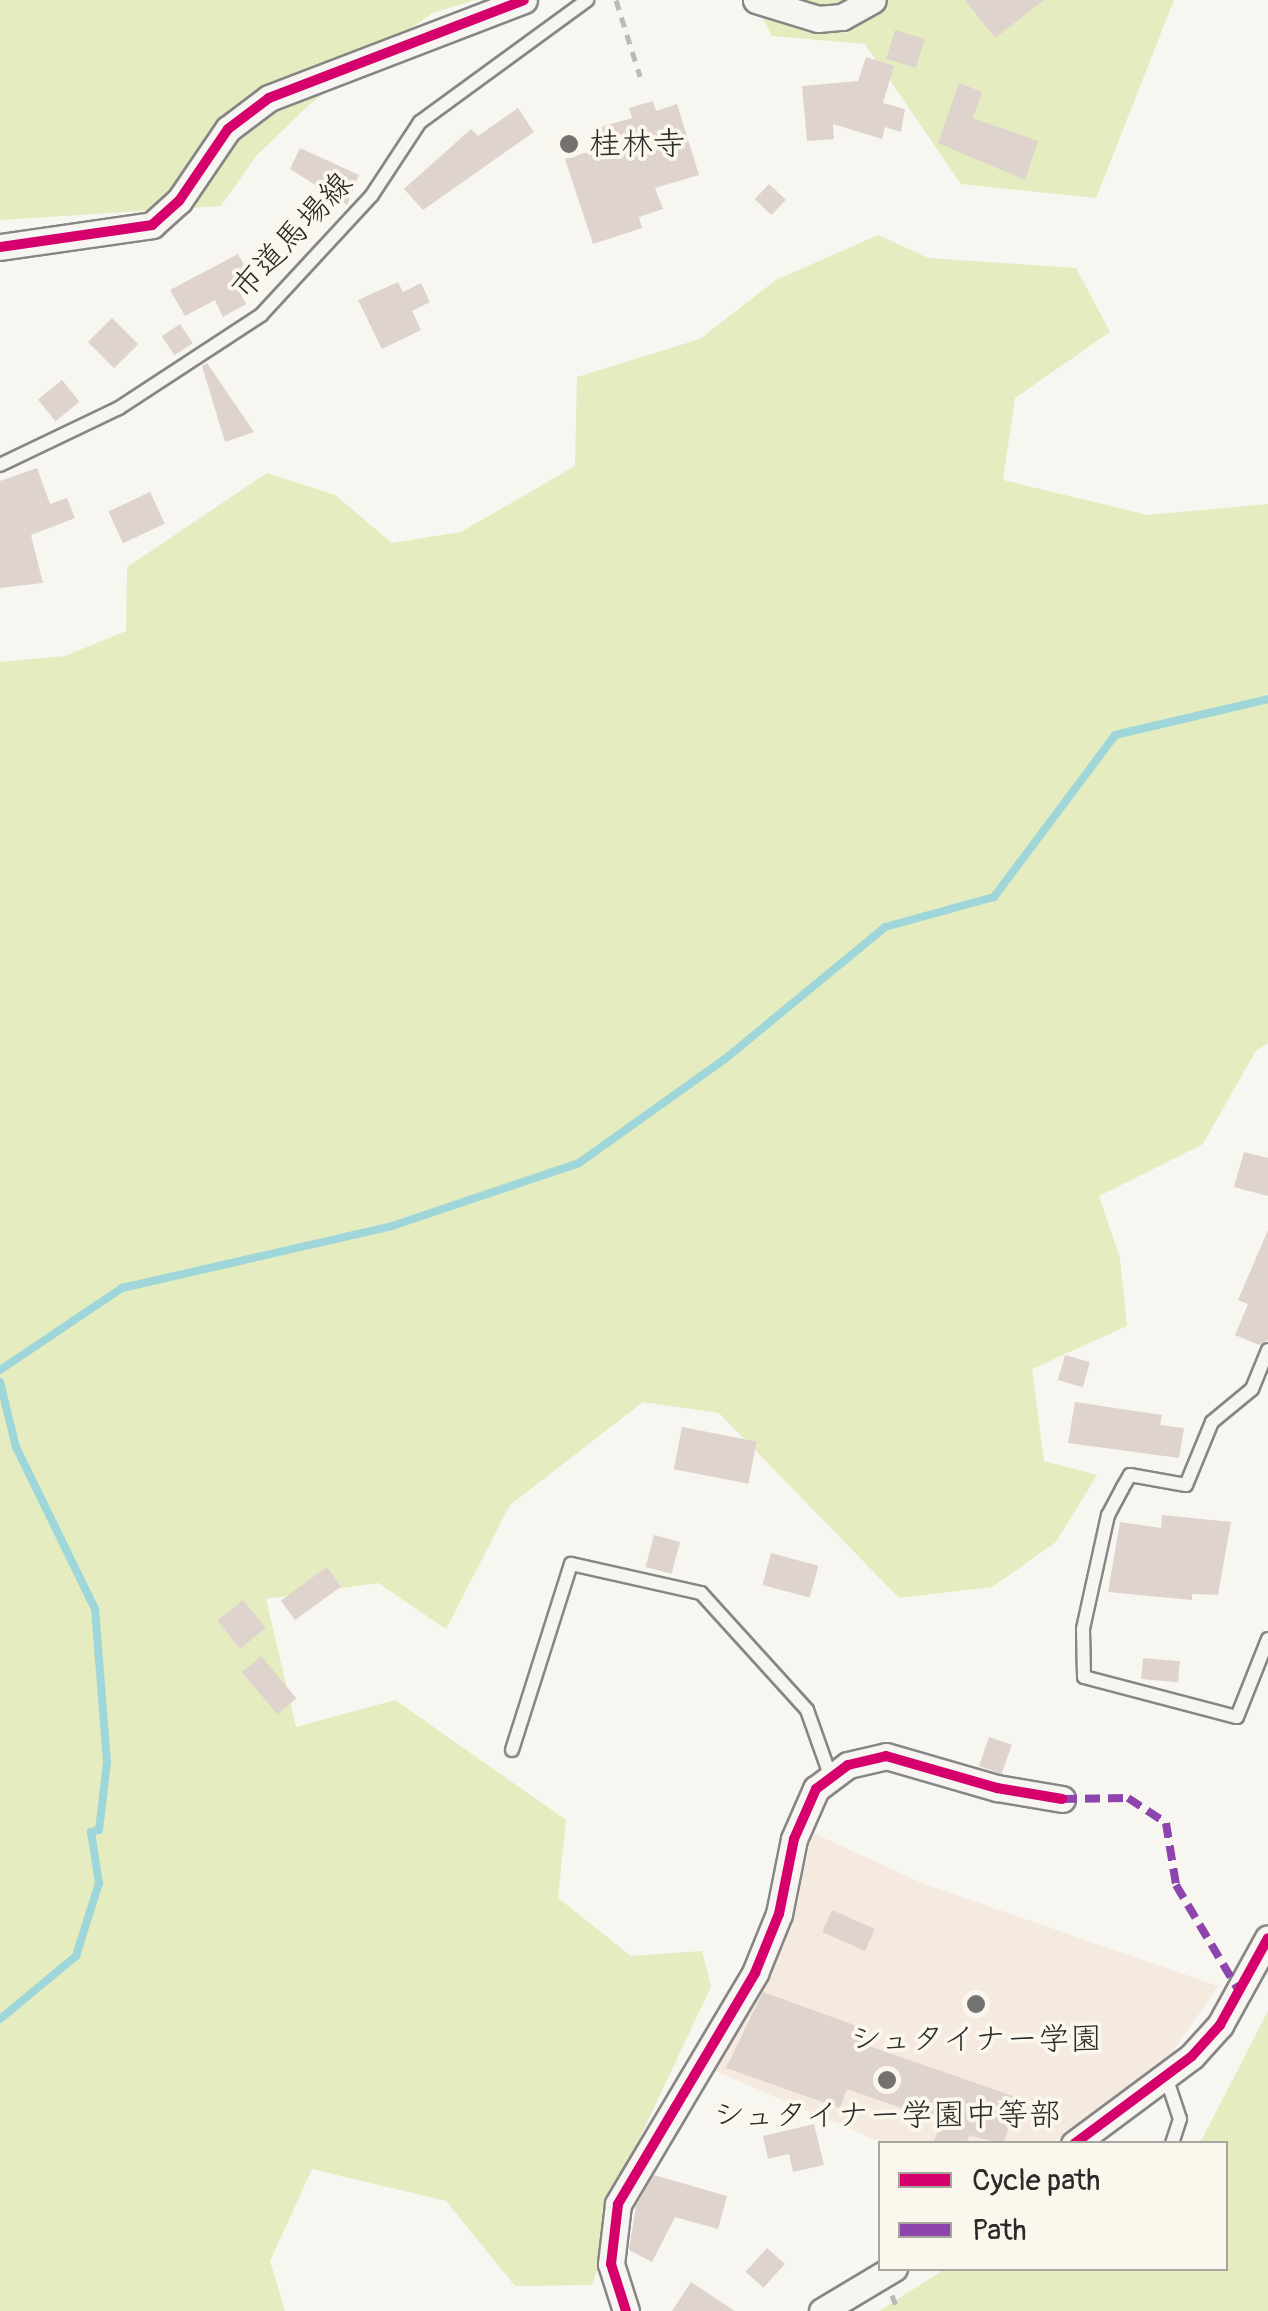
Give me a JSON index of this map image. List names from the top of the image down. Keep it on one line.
{"streets":{"lane":["市道馬場線"]},"places":["桂林寺","シュタイナー学園","シュタイナー学園中等部"],"legend":["Cycle path","Path"]}
